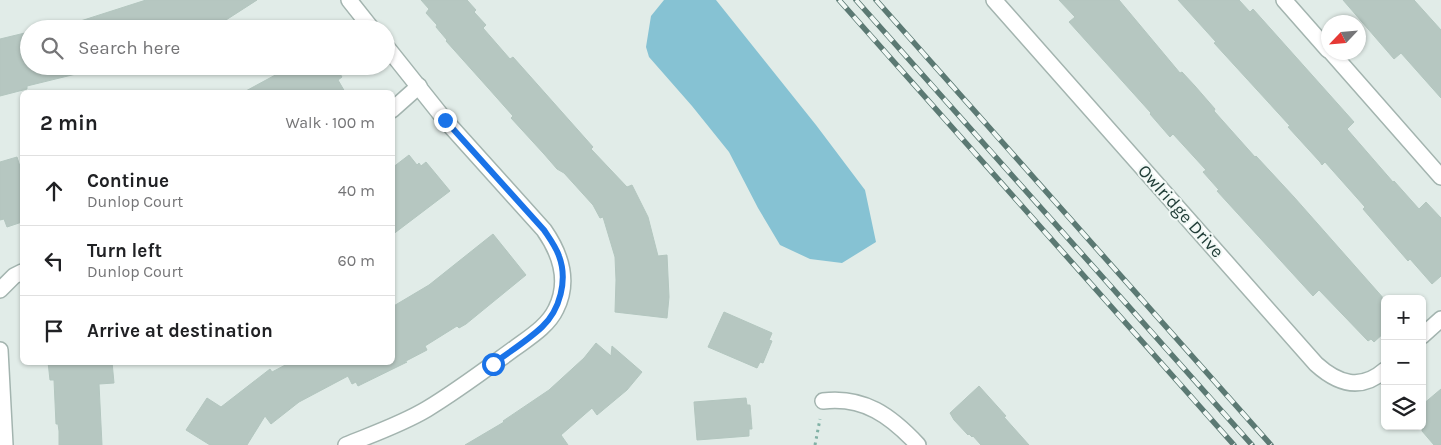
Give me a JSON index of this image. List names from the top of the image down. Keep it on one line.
{"streets":{"street":["Owlridge Drive"]},"north":"bottom left","page":{"search":"Search here","heading":["2 min","Walk · 100 m"],"list":[["Continue","Dunlop Court","40 m"],["Turn left","Dunlop Court","60 m"],"Arrive at destination"],"map_buttons":["+","−"]}}
